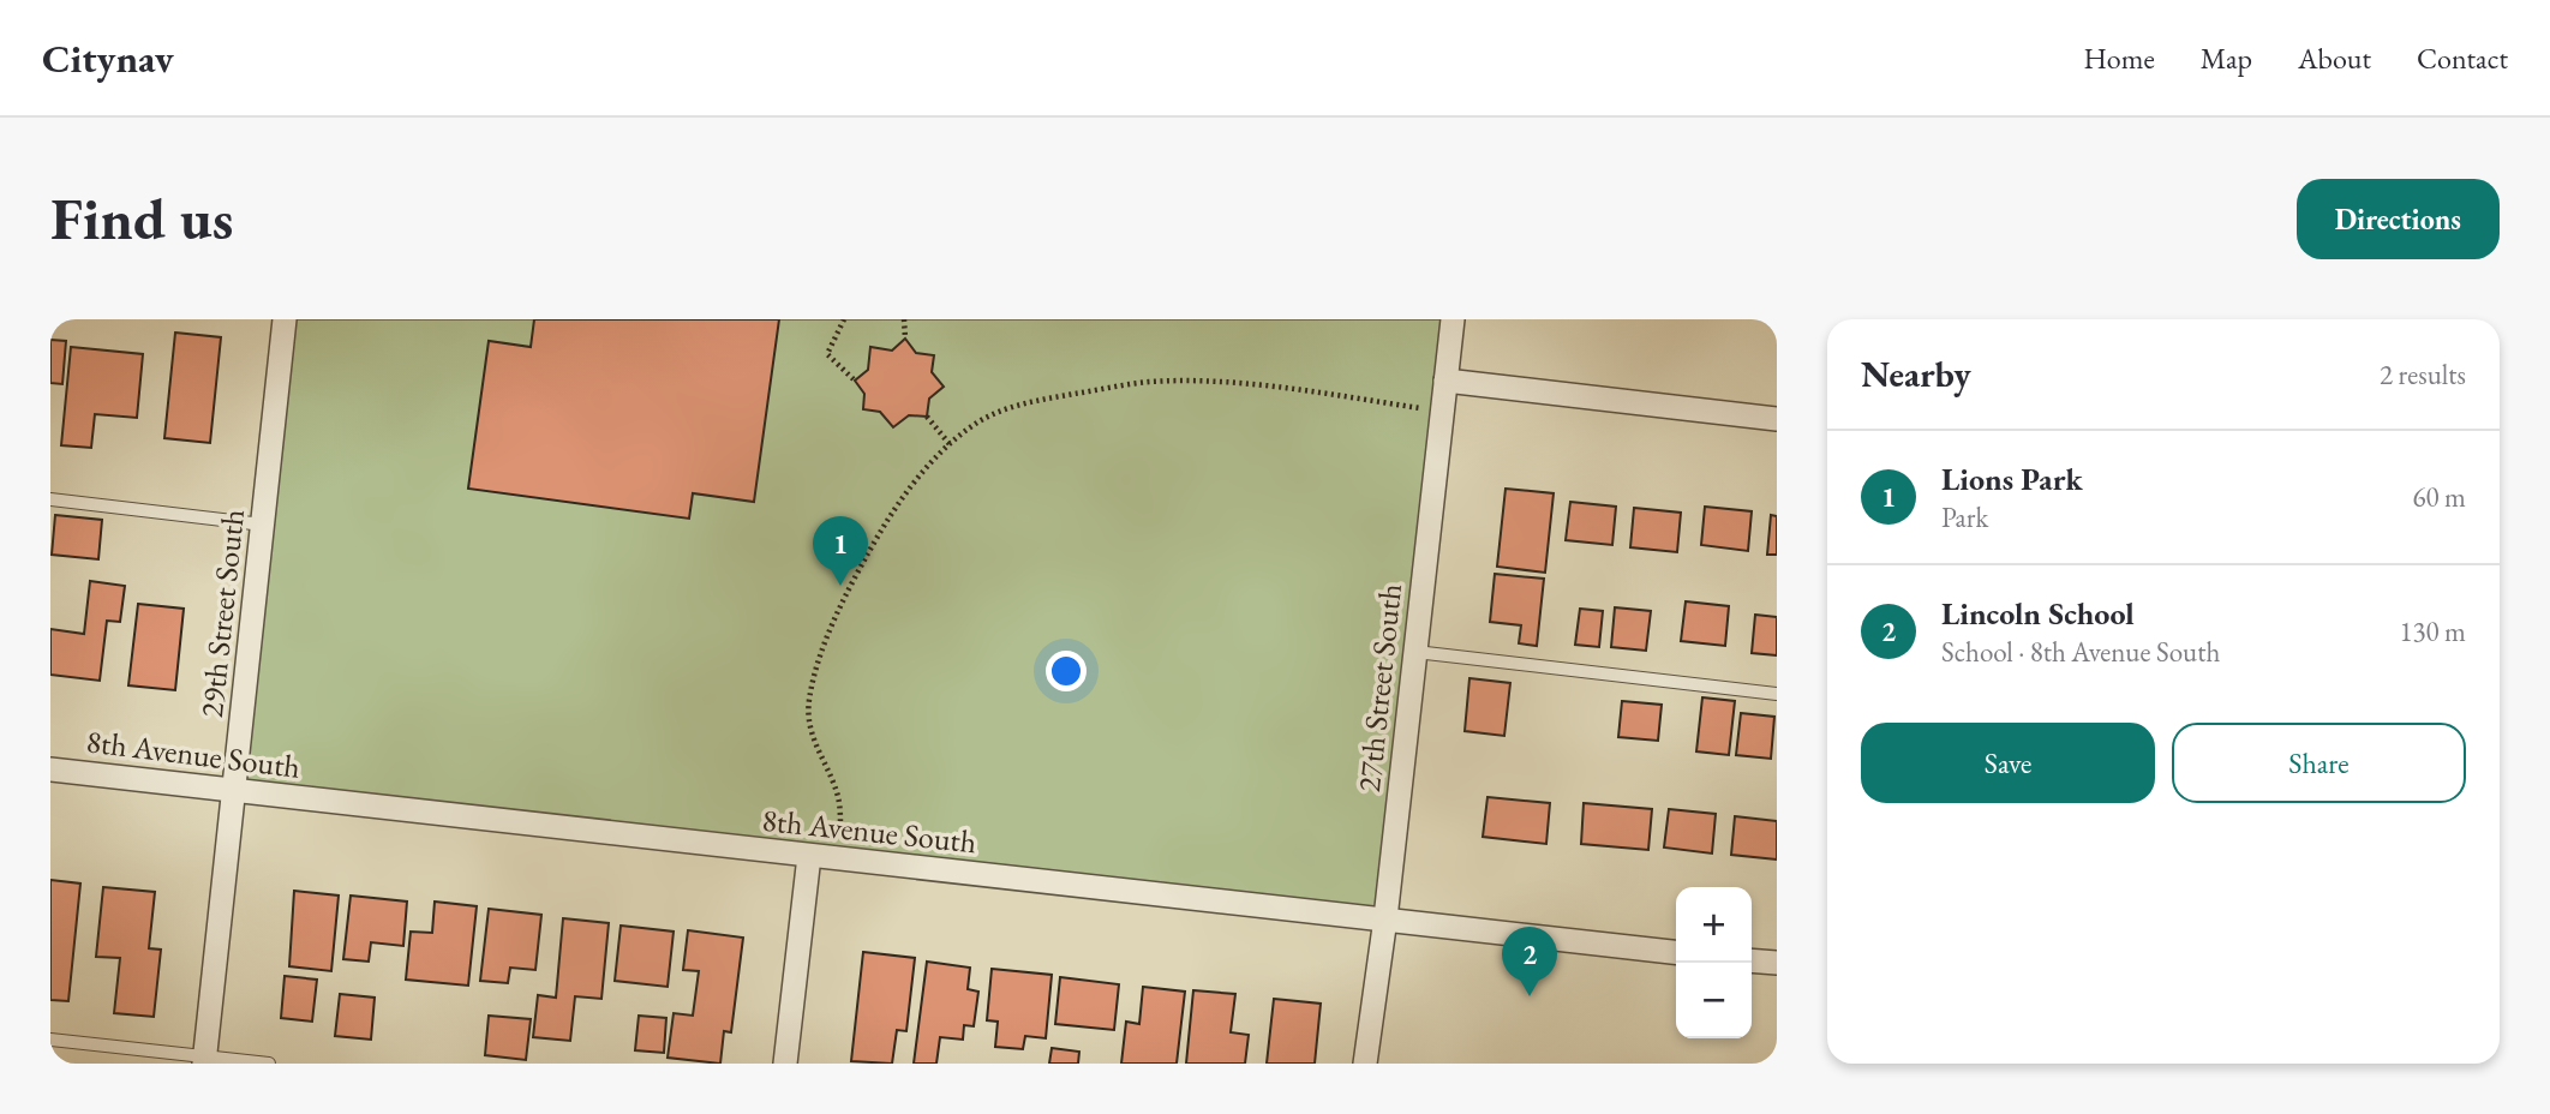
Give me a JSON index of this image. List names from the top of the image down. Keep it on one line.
{"streets":{"street":["29th Street South","27th Street South","8th Avenue South"]},"crossings":[["29th Street South","8th Avenue South"],["27th Street South","8th Avenue South"]],"page":{"header":"Citynav","nav":["Home","Map","About","Contact"],"buttons":["Directions",["Save","Share"]],"title":"Find us","heading":["Nearby","2 results"],"list":[{"mark":"1","name":"Lions Park","note":"Park","value":"60 m"},{"mark":"2","name":"Lincoln School","note":"School · 8th Avenue South","value":"130 m"}],"pins":["1","2"],"map_buttons":["+","−"]}}
